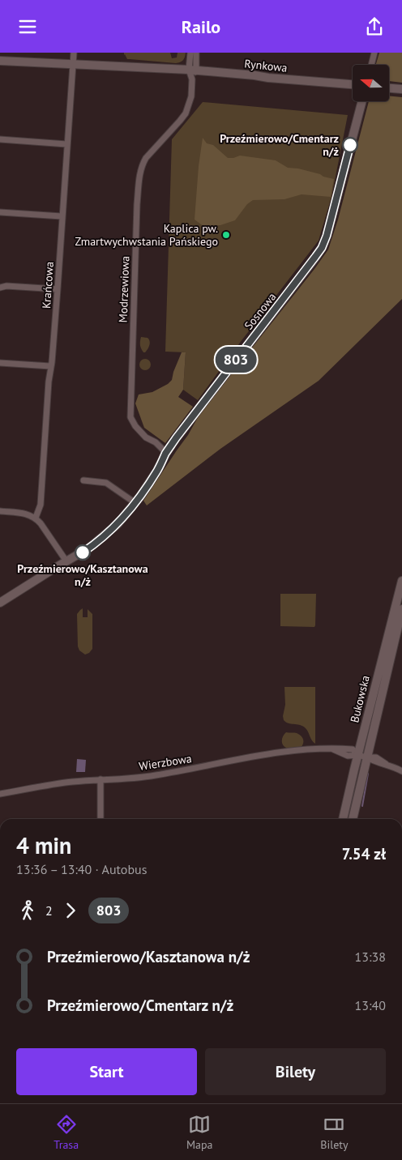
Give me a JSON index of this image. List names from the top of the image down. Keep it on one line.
{"streets":{"street":["Rynkowa","Krańcowa","Modrzewiowa","Sosnowa","Bukowska","Wierzbowa"]},"crossings":[["Rynkowa","Krańcowa"],["Rynkowa","Modrzewiowa"],["Modrzewiowa","Sosnowa"],["Bukowska","Wierzbowa"]],"places":["Przeźmierowo/Cmentarz n/ż","Kaplica pw. Zmartwychwstania Pańskiego","Przeźmierowo/Kasztanowa n/ż"],"lines":["bus line 803"],"north":"left","page":{"header":"Railo","on_map":"803","heading":["4 min","13:36 – 13:40 · Autobus","7.54 zł"],"legs":["2","803"],"list":[{"name":"Przeźmierowo/Kasztanowa n/ż","value":"13:38"},{"name":"Przeźmierowo/Cmentarz n/ż","value":"13:40"}],"buttons":["Start","Bilety"],"tabs":["Trasa","Mapa","Bilety"]}}
